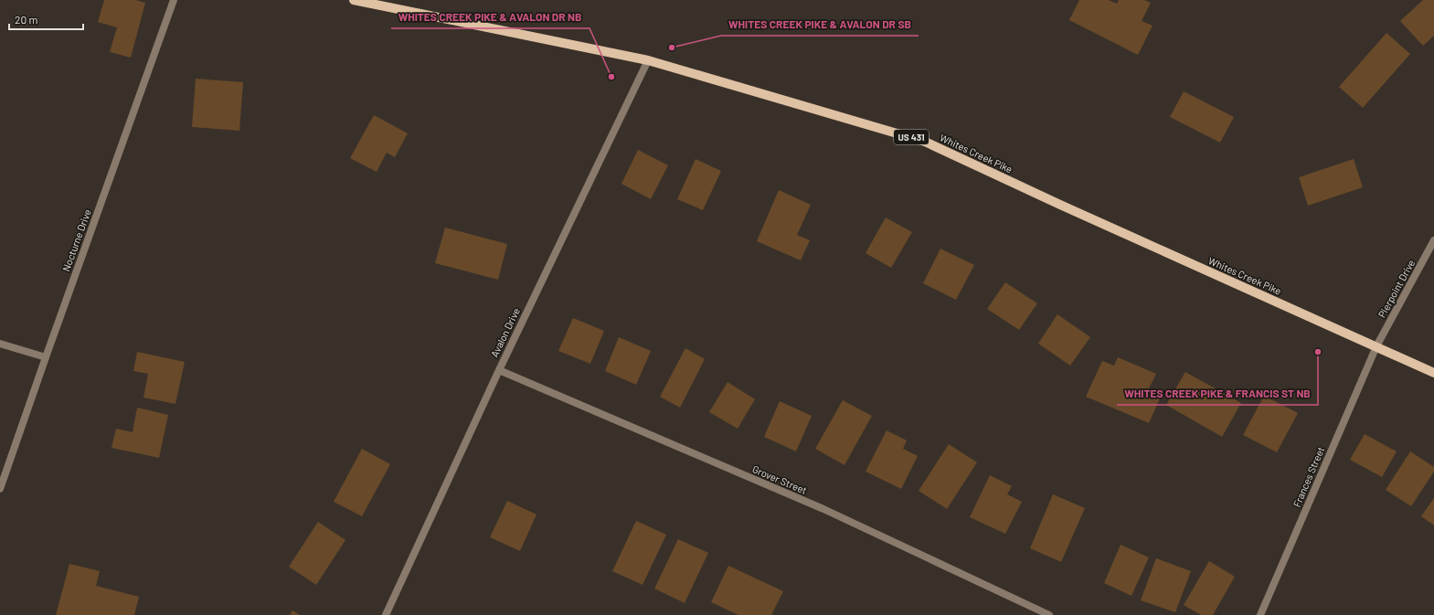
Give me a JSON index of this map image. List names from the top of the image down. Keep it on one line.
{"streets":{"main road":["US 431","Whites Creek Pike"],"street":["Nocturne Drive","Pierpoint Drive","Avalon Drive","Frances Street","Grover Street"]},"crossings":[["Whites Creek Pike","Pierpoint Drive"],["Whites Creek Pike","Avalon Drive"],["Whites Creek Pike","Frances Street"],["Pierpoint Drive","Frances Street"],["Avalon Drive","Grover Street"]],"places":["WHITES CREEK PIKE & AVALON DR SB","WHITES CREEK PIKE & AVALON DR NB","WHITES CREEK PIKE & FRANCIS ST NB"],"scale_bar":"20 m"}
